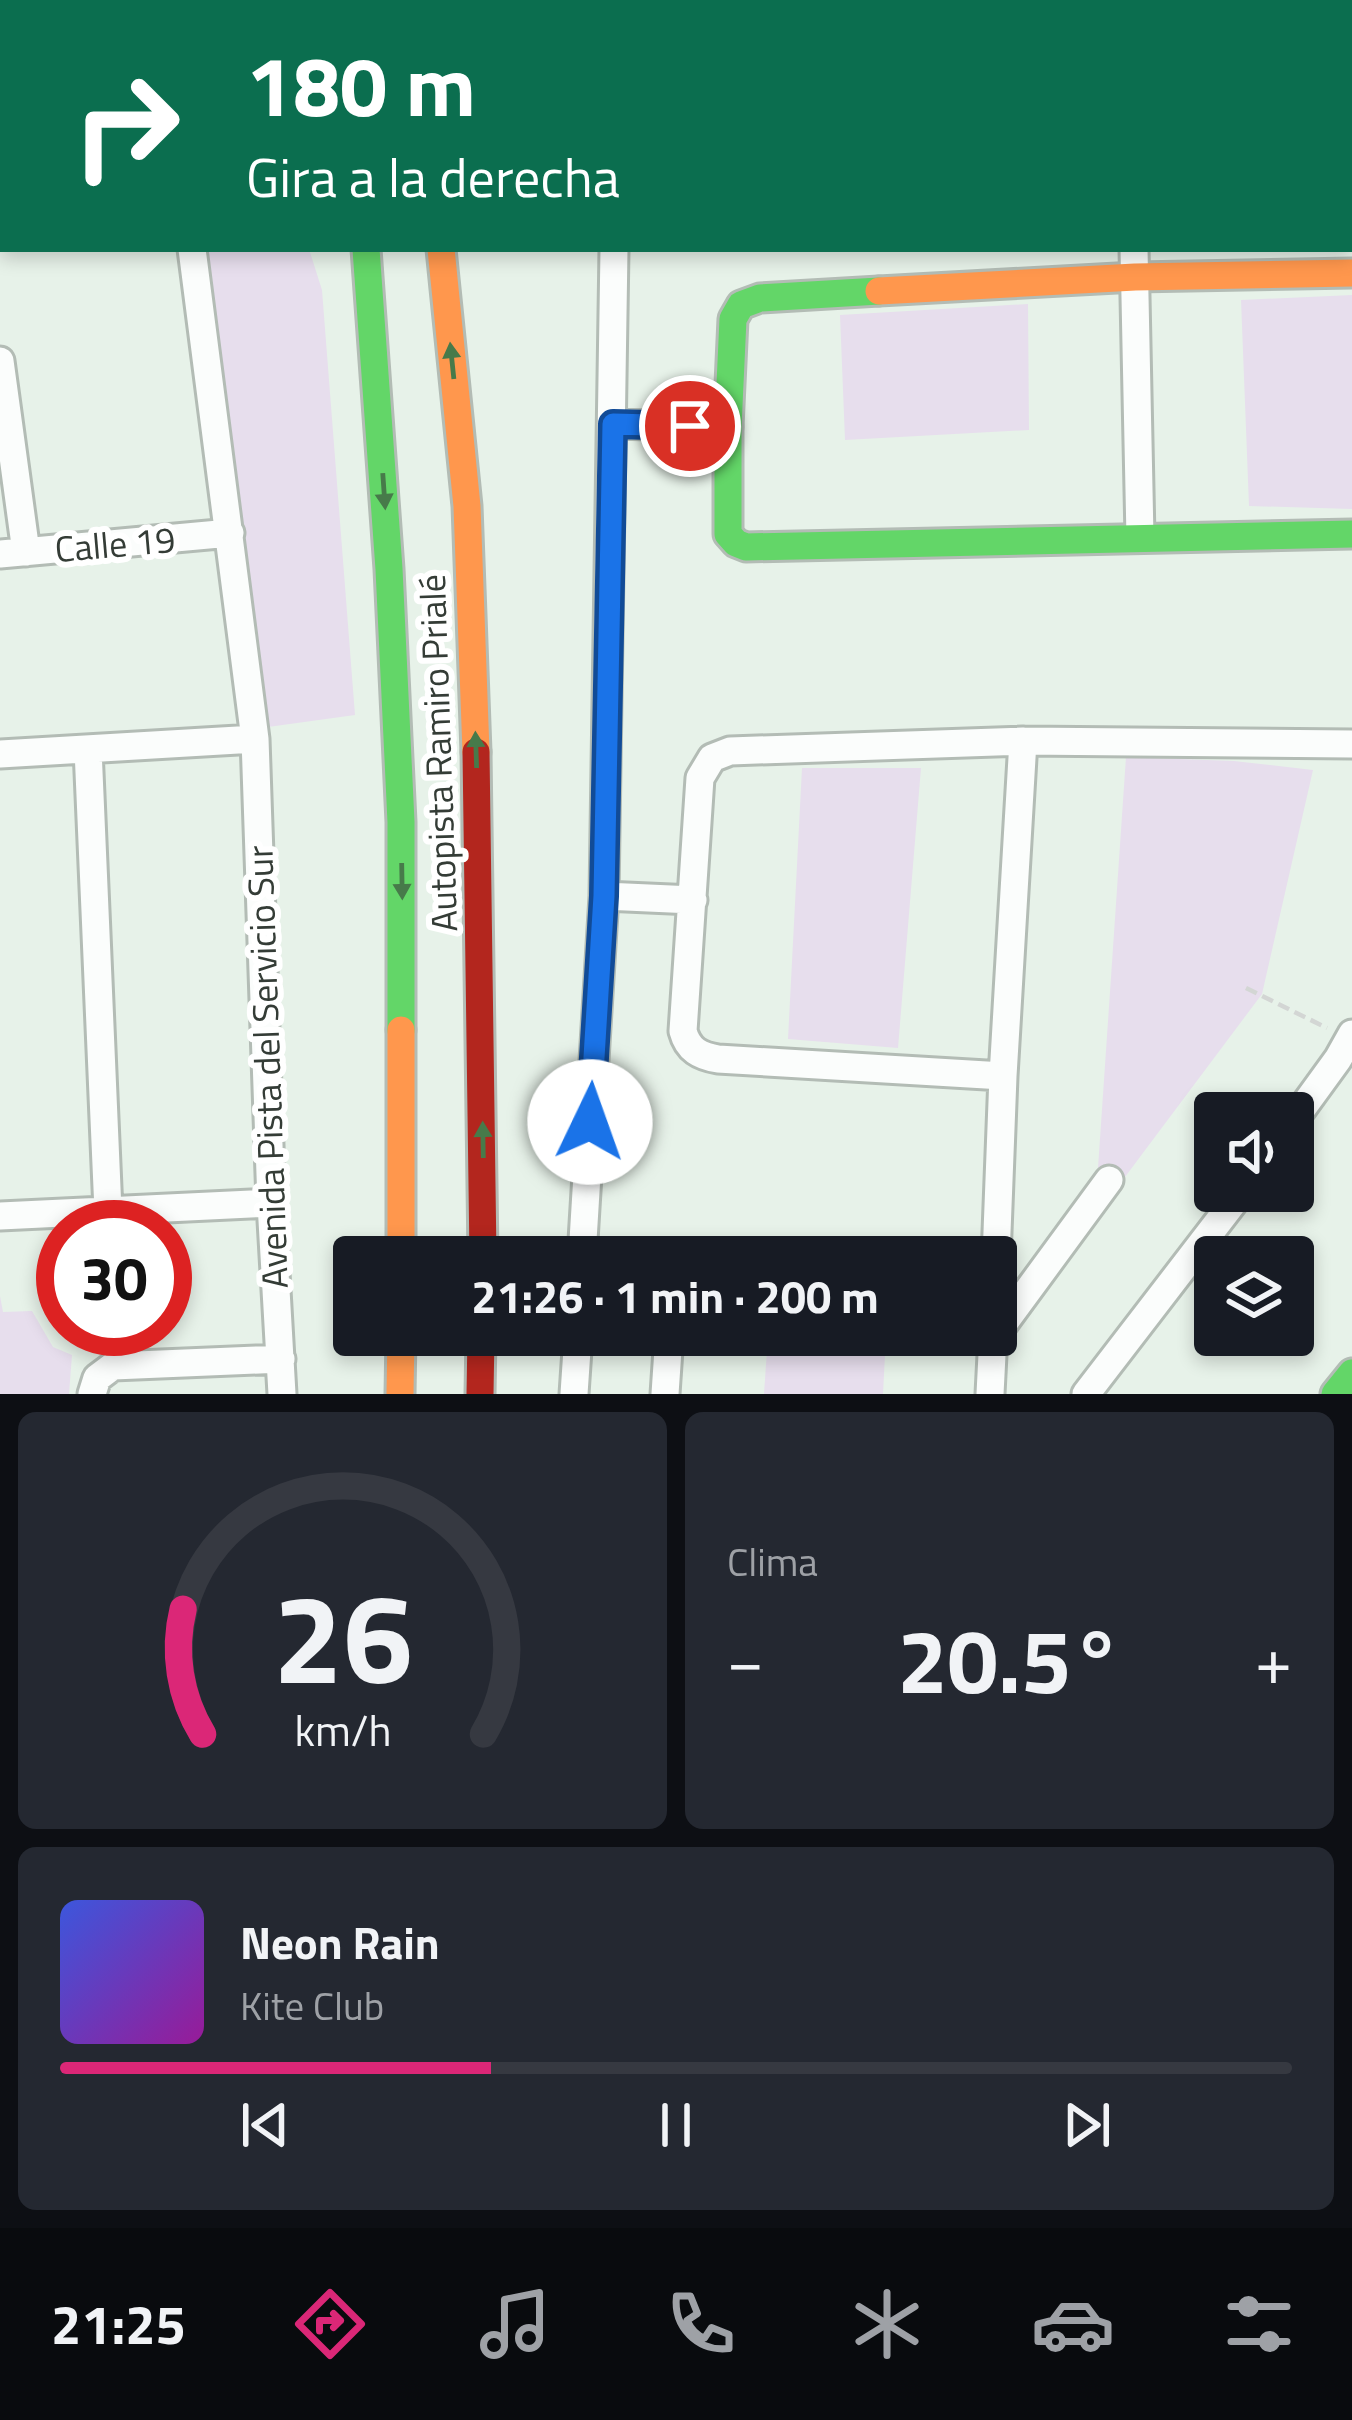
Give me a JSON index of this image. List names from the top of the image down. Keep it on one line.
{"streets":{"main road":["Autopista Ramiro Prialé"],"street":["Calle 19","Avenida Pista del Servicio Sur"]},"crossings":[["Calle 19","Avenida Pista del Servicio Sur"]],"page":{"turn":["180 m","Gira a la derecha"],"limit":"30","trip":"21:26 · 1 min · 200 m","tile":"Clima","heat":["−","20.5°","+"],"song":["Neon Rain","Kite Club"],"tabs":"21:25","gauge":["26","km/h"]}}
